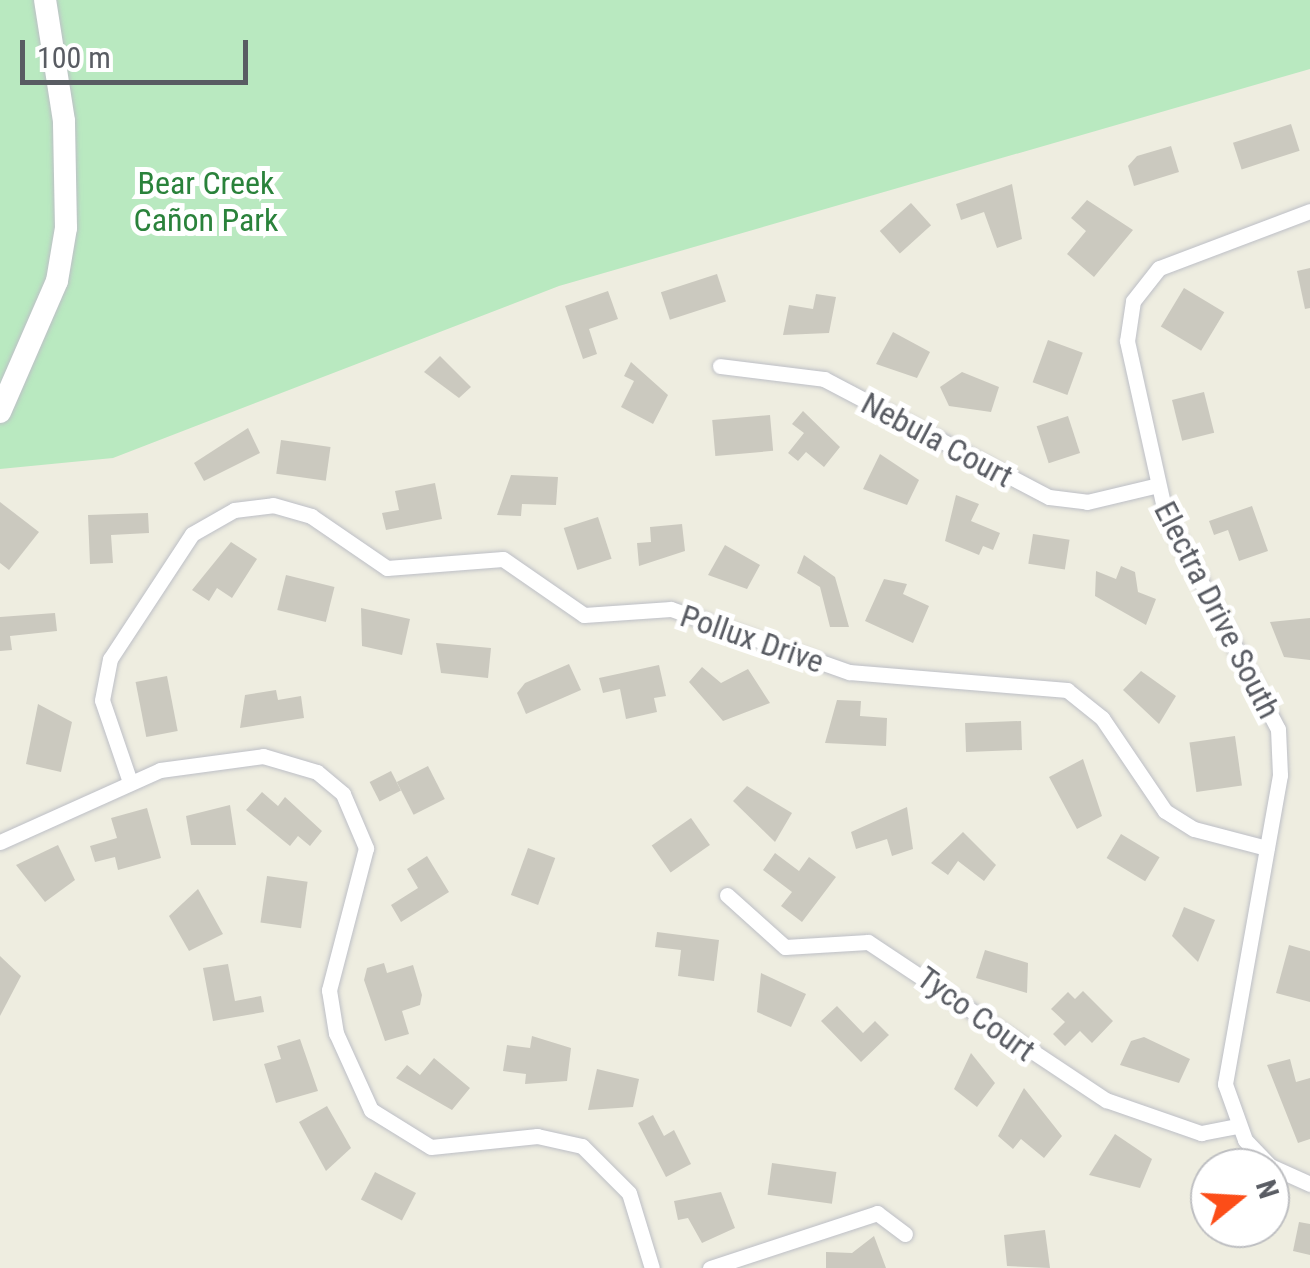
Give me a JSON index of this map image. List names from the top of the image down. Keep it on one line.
{"streets":{"street":["Nebula Court","Electra Drive South","Pollux Drive","Tyco Court"]},"crossings":[["Nebula Court","Electra Drive South"],["Electra Drive South","Pollux Drive"],["Electra Drive South","Tyco Court"]],"parks":["Bear Creek Cañon Park"],"scale_bar":"100 m","north":"right"}
